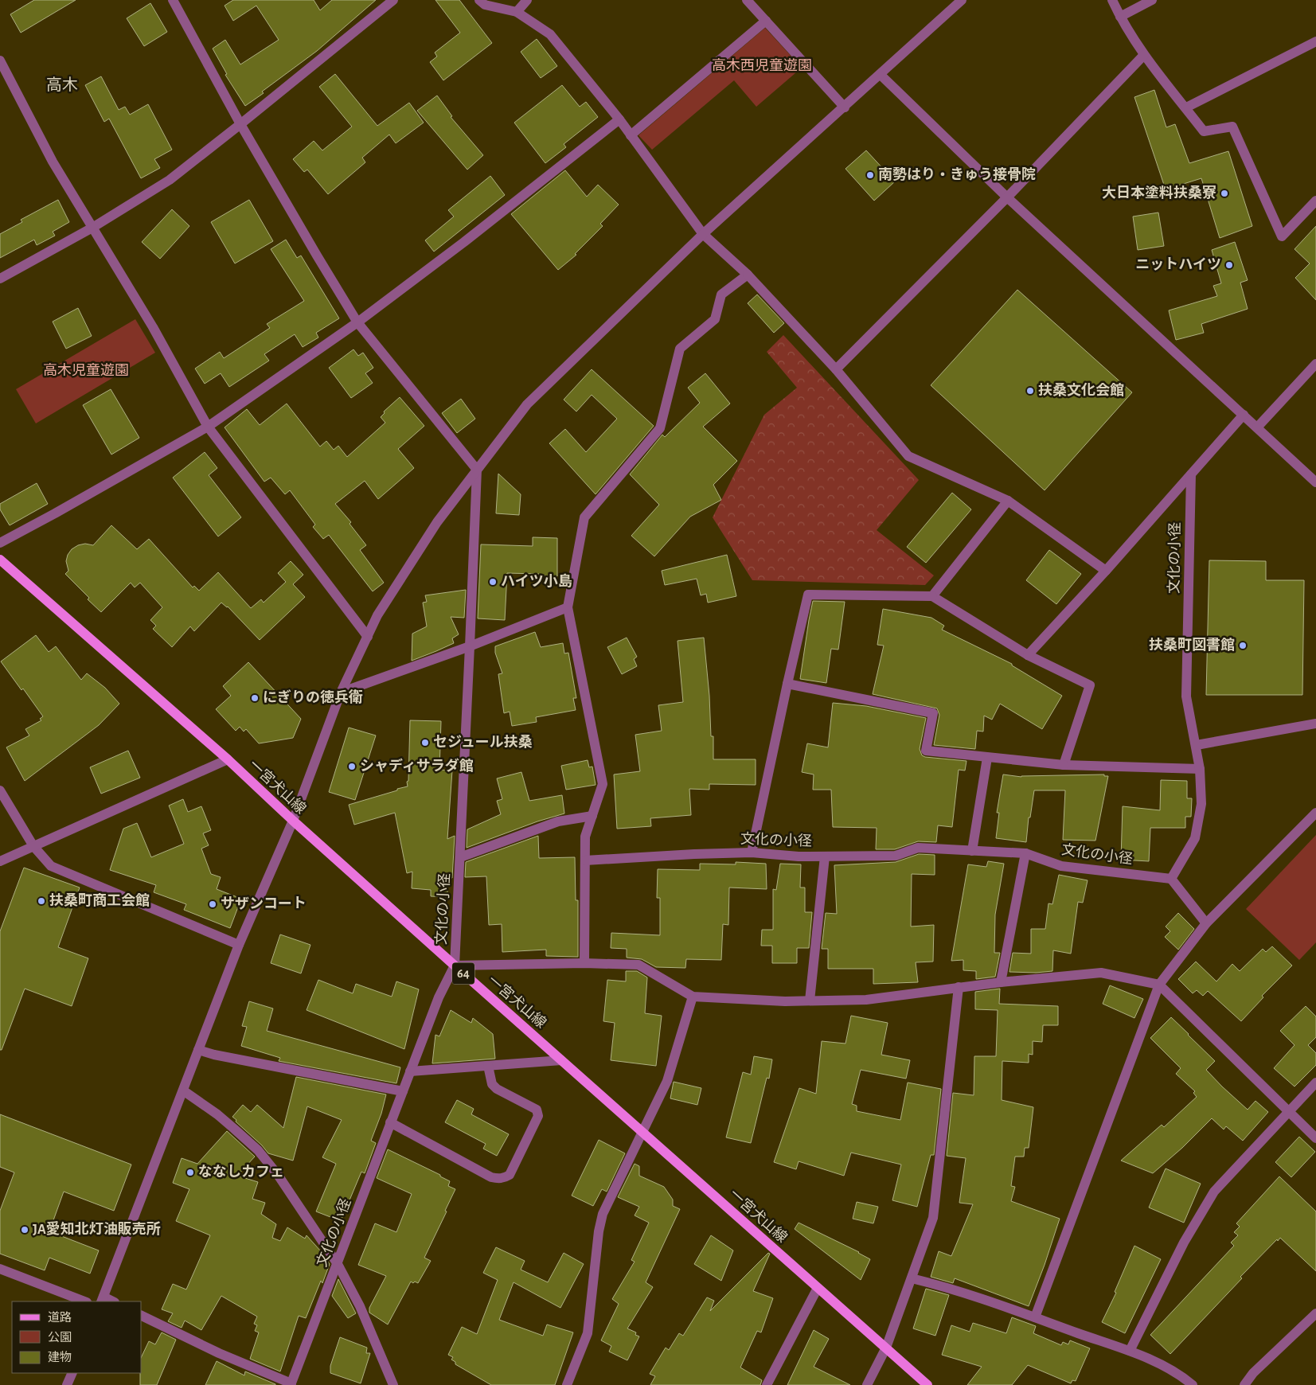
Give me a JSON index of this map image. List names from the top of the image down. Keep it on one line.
{"streets":{"main road":["一宮犬山線","64"],"street":["文化の小径"]},"crossings":[["文化の小径","一宮犬山線"]],"districts":["高木"],"parks":["高木西児童遊園","高木児童遊園"],"places":["南勢はり・きゅう接骨院","大日本塗料扶桑寮","ニットハイツ","扶桑文化会館","ハイツ小島","扶桑町図書館","にぎりの徳兵衛","セジュール扶桑","シャディサラダ館","扶桑町商工会館","サザンコート","ななしカフェ","JA愛知北灯油販売所"],"legend":["道路","公園","建物"]}
